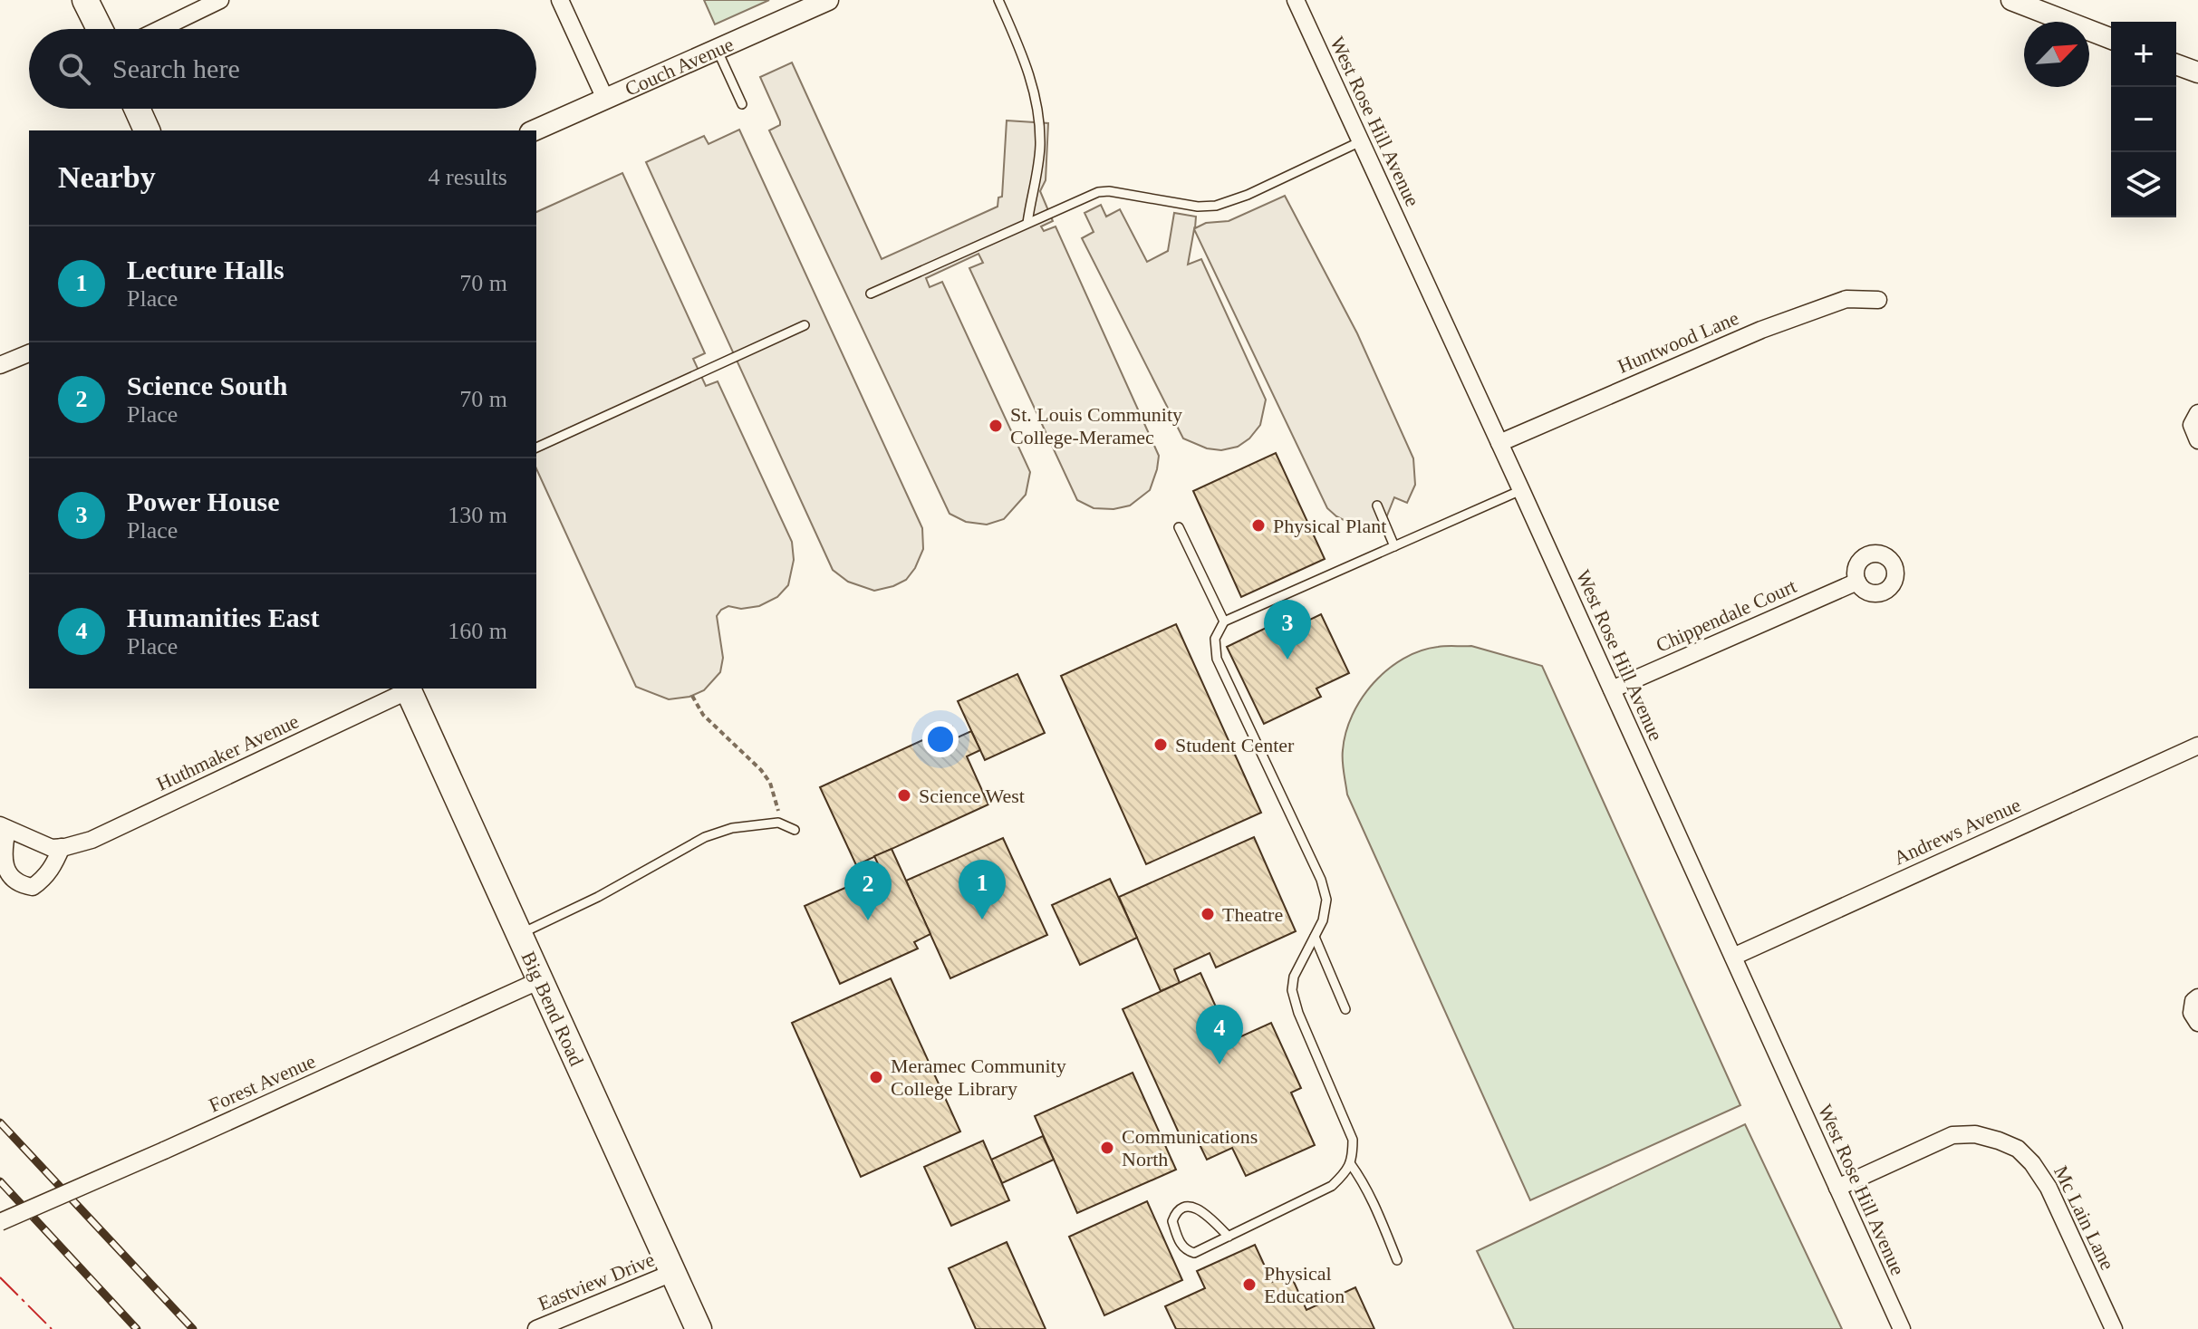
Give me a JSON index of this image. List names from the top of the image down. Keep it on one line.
{"streets":{"main road":["Big Bend Road"],"street":["Couch Avenue","West Rose Hill Avenue","Huntwood Lane","Chippendale Court","Huthmaker Avenue","Andrews Avenue","Forest Avenue","Mc Lain Lane","Eastview Drive"]},"crossings":[["West Rose Hill Avenue","Huntwood Lane"],["West Rose Hill Avenue","Chippendale Court"],["West Rose Hill Avenue","Andrews Avenue"],["West Rose Hill Avenue","Mc Lain Lane"],["Huthmaker Avenue","Big Bend Road"],["Big Bend Road","Forest Avenue"],["Big Bend Road","Eastview Drive"]],"places":["St. Louis Community College-Meramec","Physical Plant","Student Center","Science West","Theatre","Meramec Community College Library","Communications North","Physical Education"],"north":"top right","page":{"map_buttons":["+","−"],"search":"Search here","heading":["Nearby","4 results"],"list":[{"mark":"1","name":"Lecture Halls","note":"Place","value":"70 m"},{"mark":"2","name":"Science South","note":"Place","value":"70 m"},{"mark":"3","name":"Power House","note":"Place","value":"130 m"},{"mark":"4","name":"Humanities East","note":"Place","value":"160 m"}],"pins":["3","1","2","4"]}}
